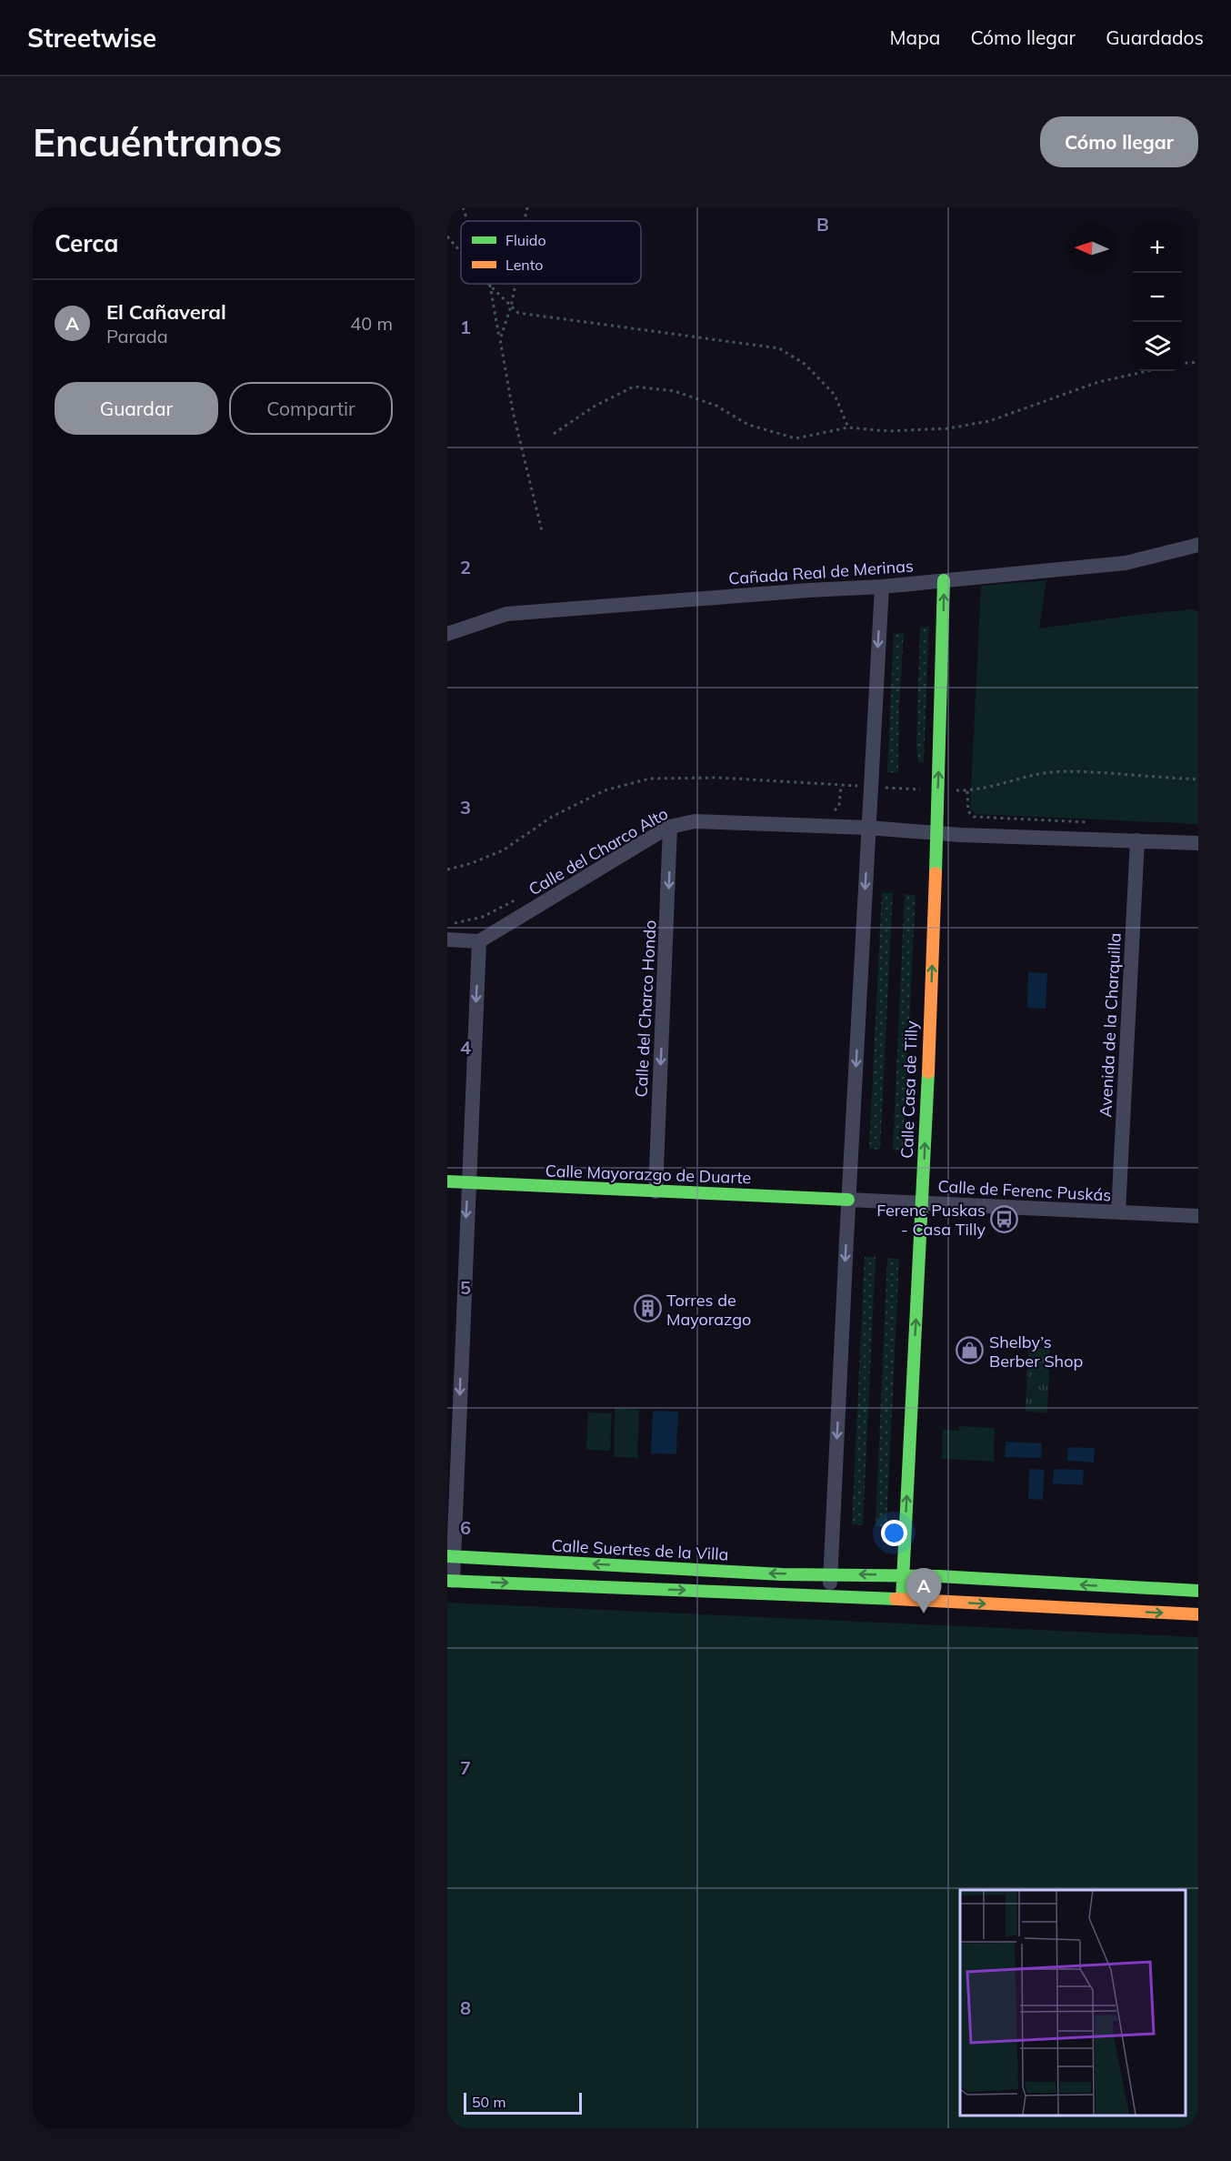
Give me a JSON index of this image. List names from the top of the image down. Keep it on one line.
{"streets":{"main road":["Calle Casa de Tilly","Calle Mayorazgo de Duarte","Calle Suertes de la Villa"],"street":["Cañada Real de Merinas","Calle del Charco Alto","Calle del Charco Hondo","Avenida de la Charquilla","Calle de Ferenc Puskás"]},"crossings":[["Cañada Real de Merinas","Calle Casa de Tilly"],["Calle del Charco Alto","Calle del Charco Hondo"],["Calle del Charco Alto","Avenida de la Charquilla"],["Calle del Charco Alto","Calle Casa de Tilly"],["Calle del Charco Hondo","Calle Mayorazgo de Duarte"],["Avenida de la Charquilla","Calle de Ferenc Puskás"],["Calle Casa de Tilly","Calle de Ferenc Puskás"],["Calle Casa de Tilly","Calle Suertes de la Villa"],["Calle Mayorazgo de Duarte","Calle de Ferenc Puskás"]],"one_way":["Calle del Charco Hondo","Calle Casa de Tilly"],"places":{"bus stop":["Ferenc Puskas - Casa Tilly"],"building":["Torres de Mayorazgo"],"shop":["Shelby’s Berber Shop"]},"legend":["Fluido","Lento"],"scale_bar":"50 m","north":"left","page":{"header":"Streetwise","nav":["Mapa","Cómo llegar","Guardados"],"buttons":["Cómo llegar",["Guardar","Compartir"]],"title":"Encuéntranos","heading":"Cerca","map_buttons":["+","−"],"list":[{"mark":"A","name":"El Cañaveral","note":"Parada","value":"40 m"}],"pins":"A","scale":"50 m"},"grid":{"columns":["B"],"rows":["1","2","3","4","5","6","7","8"]}}
